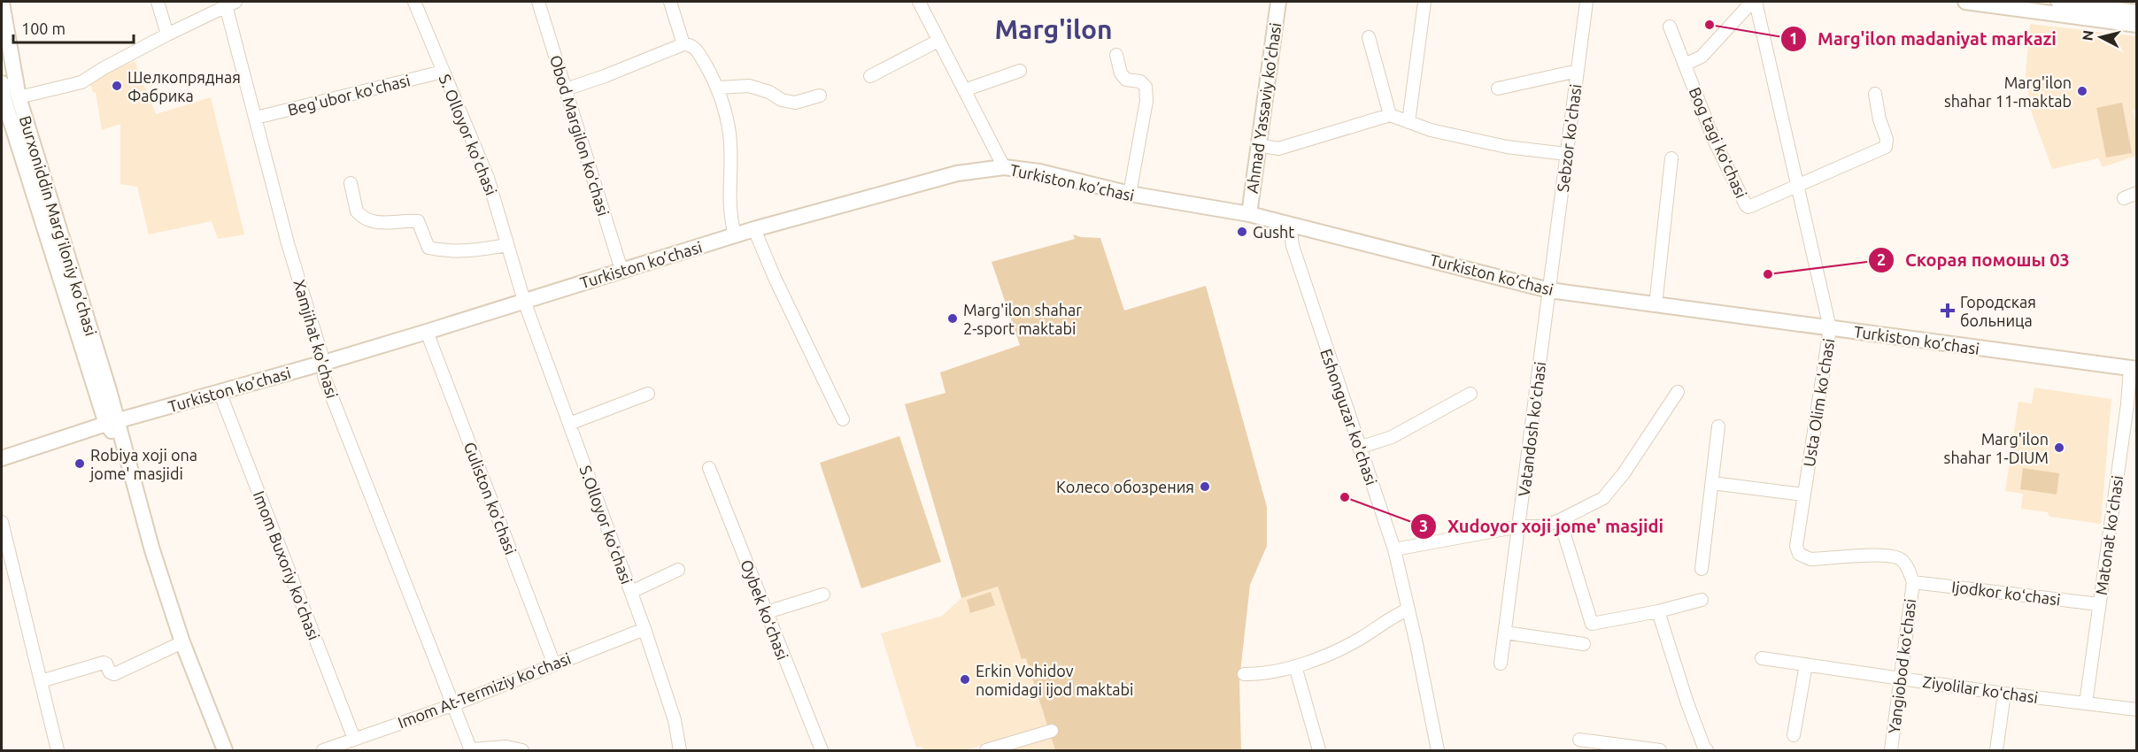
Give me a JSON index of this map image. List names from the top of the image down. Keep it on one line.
{"streets":{"main road":["Ahmad Yassaviy ko'chasi","Turkiston ko’chasi","Burxoniddin Marg’iloniy ko’chasi"],"street":["Beg'ubor ko'chasi","S. Olloyor ko'chasi","Obod Margilon koʻchasi","Sebzor ko'chasi","Bog tagi koʻchasi","Xamjihat ko'chasi","Usta Olim ko'chasi","Eshonguzar ko'chasi","Vatandosh koʻchasi","Guliston ko'chasi","S.Olloyor koʻchasi","Matonat koʻchasi","Imom Buxoriy ko'chasi","Ijodkor koʻchasi","Oybek koʻchasi","Yangiobod koʻchasi","Ziyolilar koʻchasi","Imom At-Termiziy koʻchasi"]},"crossings":[["Beg'ubor ko'chasi","S. Olloyor ko'chasi"],["Beg'ubor ko'chasi","Xamjihat ko'chasi"],["Ahmad Yassaviy ko'chasi","Turkiston ko’chasi"],["S. Olloyor ko'chasi","Turkiston ko’chasi"],["S. Olloyor ko'chasi","S.Olloyor koʻchasi"],["Obod Margilon koʻchasi","Turkiston ko’chasi"],["Sebzor ko'chasi","Turkiston ko’chasi"],["Sebzor ko'chasi","Vatandosh koʻchasi"],["Bog tagi koʻchasi","Usta Olim ko'chasi"],["Turkiston ko’chasi","Burxoniddin Marg’iloniy ko’chasi"],["Turkiston ko’chasi","Xamjihat ko'chasi"],["Turkiston ko’chasi","Usta Olim ko'chasi"],["Turkiston ko’chasi","Eshonguzar ko'chasi"],["Turkiston ko’chasi","Vatandosh koʻchasi"],["Turkiston ko’chasi","Guliston ko'chasi"],["Turkiston ko’chasi","S.Olloyor koʻchasi"],["Turkiston ko’chasi","Matonat koʻchasi"],["Turkiston ko’chasi","Imom Buxoriy ko'chasi"],["Xamjihat ko'chasi","Imom At-Termiziy koʻchasi"],["Usta Olim ko'chasi","Ijodkor koʻchasi"],["Usta Olim ko'chasi","Yangiobod koʻchasi"],["Guliston ko'chasi","Imom At-Termiziy koʻchasi"],["S.Olloyor koʻchasi","Imom At-Termiziy koʻchasi"],["Matonat koʻchasi","Ijodkor koʻchasi"],["Matonat koʻchasi","Ziyolilar koʻchasi"],["Imom Buxoriy ko'chasi","Imom At-Termiziy koʻchasi"],["Ijodkor koʻchasi","Yangiobod koʻchasi"],["Yangiobod koʻchasi","Ziyolilar koʻchasi"]],"districts":["Marg'ilon"],"places":{"other":["Marg'ilon madaniyat markazi","Шелкопрядная Фабрика","Marg'ilon shahar 11-maktab","Gusht","Скорая помошы 03","Marg'ilon shahar 2-sport maktabi","Marg'ilon shahar 1-DIUM","Robiya xoji ona jome' masjidi","Колесо обозрения","Xudoyor xoji jome' masjidi","Erkin Vohidov nomidagi ijod maktabi"],"health":["Городская больница"]},"scale_bar":"100 m","north":"left"}
